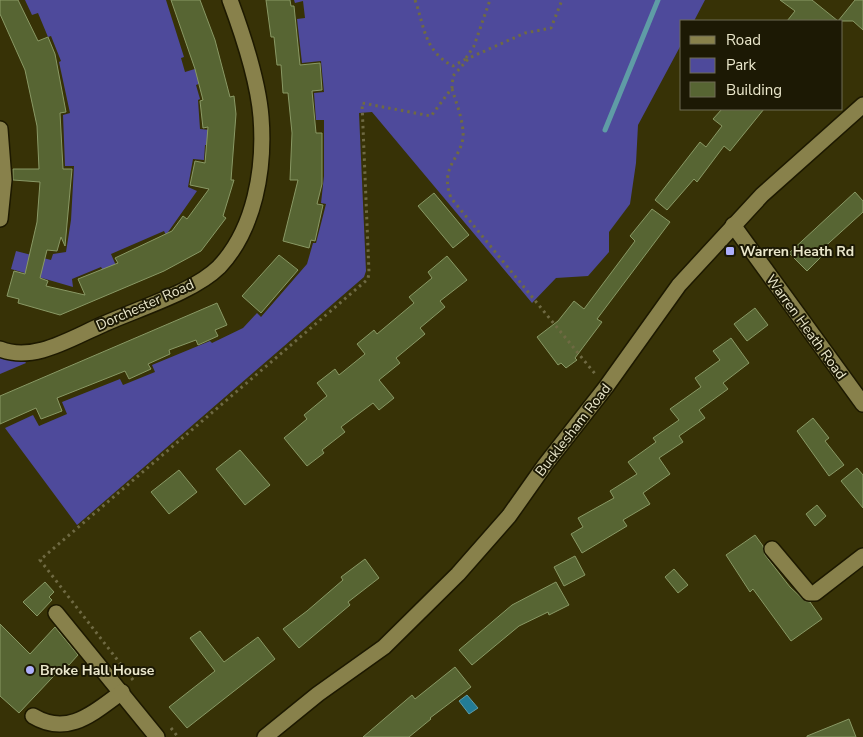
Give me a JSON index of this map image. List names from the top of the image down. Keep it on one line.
{"streets":{"street":["Dorchester Road","Warren Heath Road","Bucklesham Road"]},"crossings":[["Warren Heath Road","Bucklesham Road"]],"places":{"transit":["Warren Heath Rd"],"other":["Broke Hall House"]},"legend":["Road","Park","Building"]}
